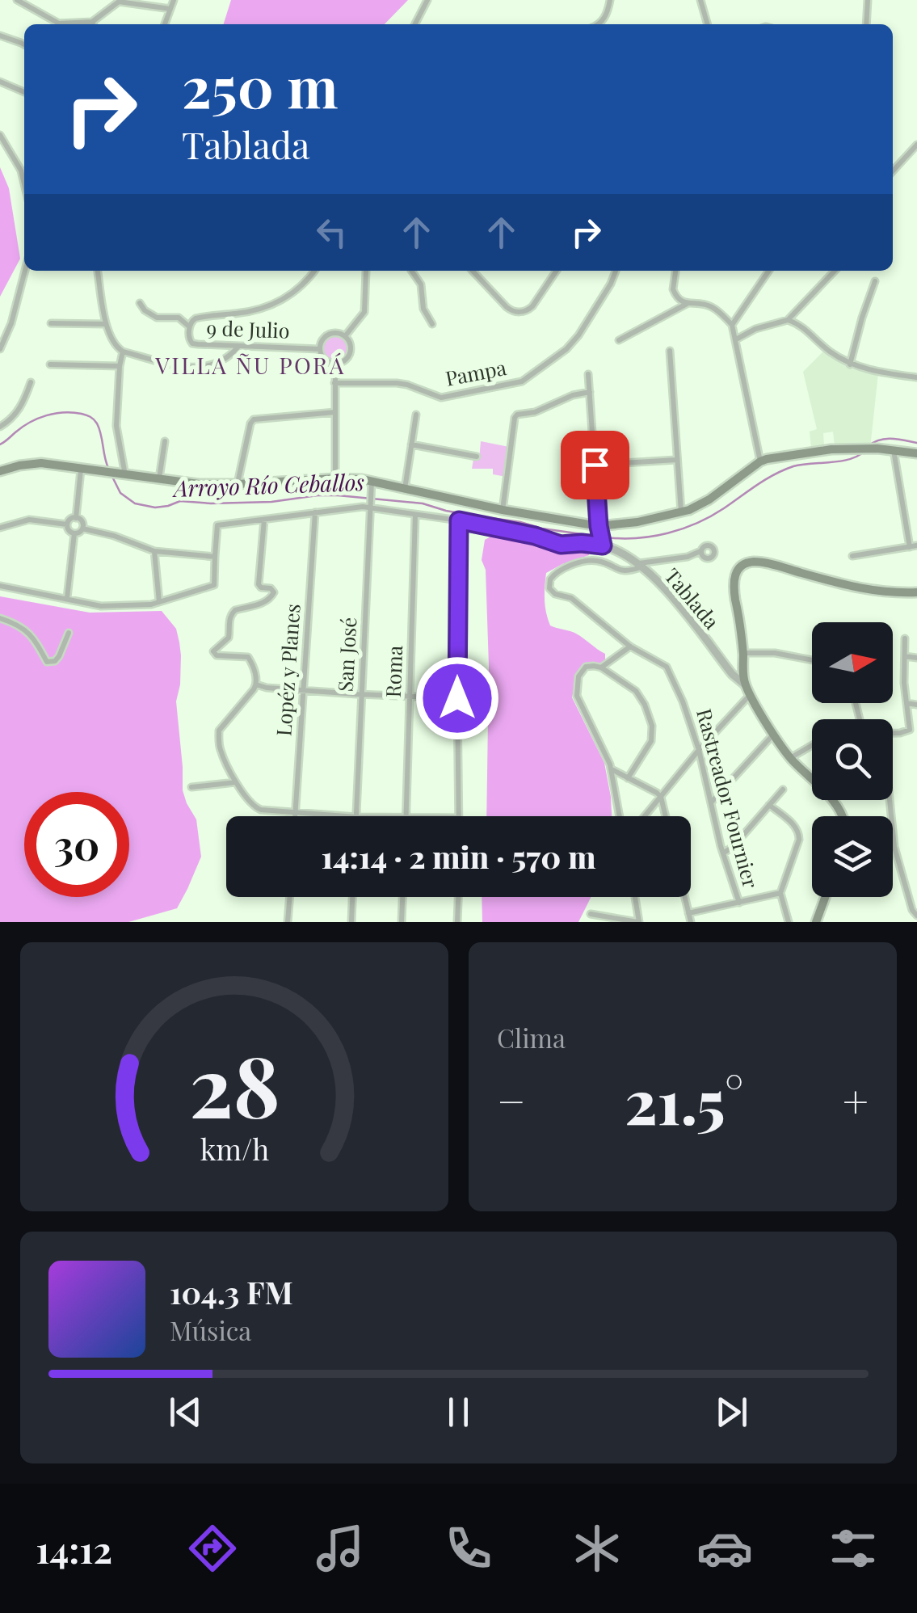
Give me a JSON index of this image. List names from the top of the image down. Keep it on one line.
{"streets":{"street":["9 de Julio","Pampa","Tablada","San José","Lopéz y Planes","Roma","Rastreador Fournier"]},"crossings":[["Tablada","San José"],["Tablada","Lopéz y Planes"],["Tablada","Roma"],["Tablada","Rastreador Fournier"]],"districts":["VILLA ÑU PORÁ"],"water":["Arroyo Río Ceballos"],"north":"right","page":{"turn":["250 m","Tablada"],"limit":"30","trip":"14:14 · 2 min · 570 m","tile":"Clima","heat":["−","21.5°","+"],"song":["104.3 FM","Música"],"tabs":"14:12","gauge":["28","km/h"]}}
